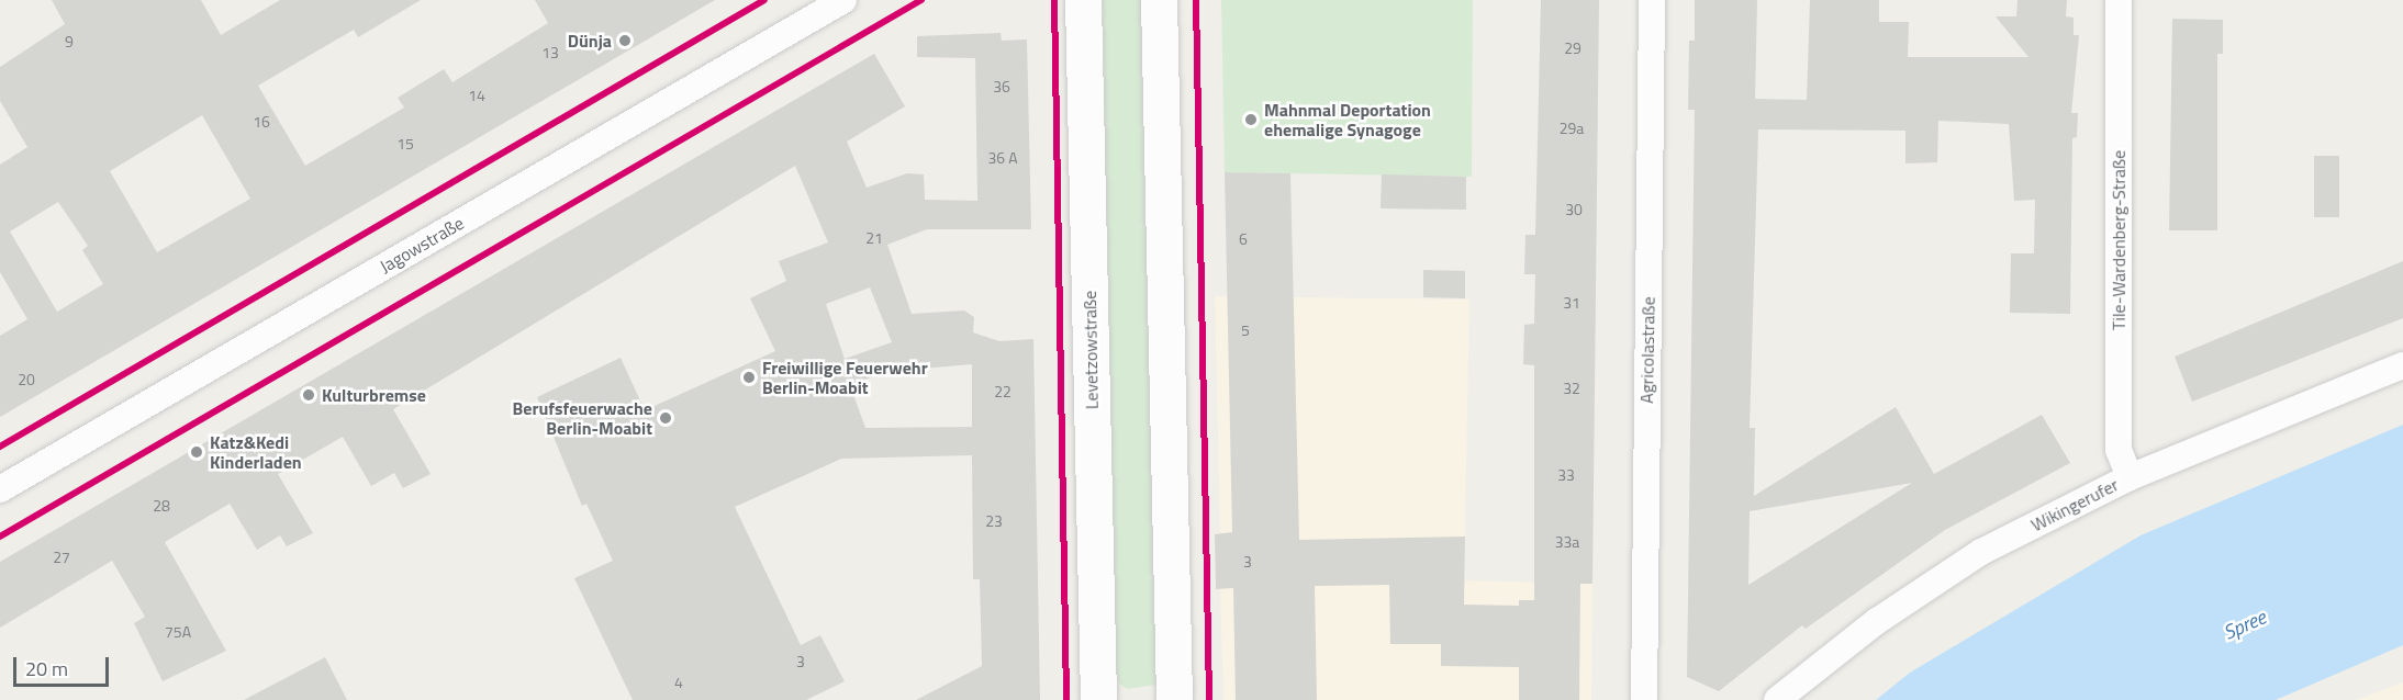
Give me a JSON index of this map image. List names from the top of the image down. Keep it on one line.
{"streets":{"main road":["Levetzowstraße"],"street":["Tile-Wardenberg-Straße","Jagowstraße","Agricolastraße","Wikingerufer"]},"crossings":[["Tile-Wardenberg-Straße","Wikingerufer"]],"water":["Spree"],"places":["Dünja","Mahnmal Deportation ehemalige Synagoge","Freiwillige Feuerwehr Berlin-Moabit","Kulturbremse","Berufsfeuerwache Berlin-Moabit","Katz&Kedi Kinderladen"],"house_numbers":["9","29","13","36","14","16","29a","15","36 A","30","21","6","31","5","20","32","22","33","28","23","33a","27","3","75A","3","4"],"scale_bar":"20 m"}
